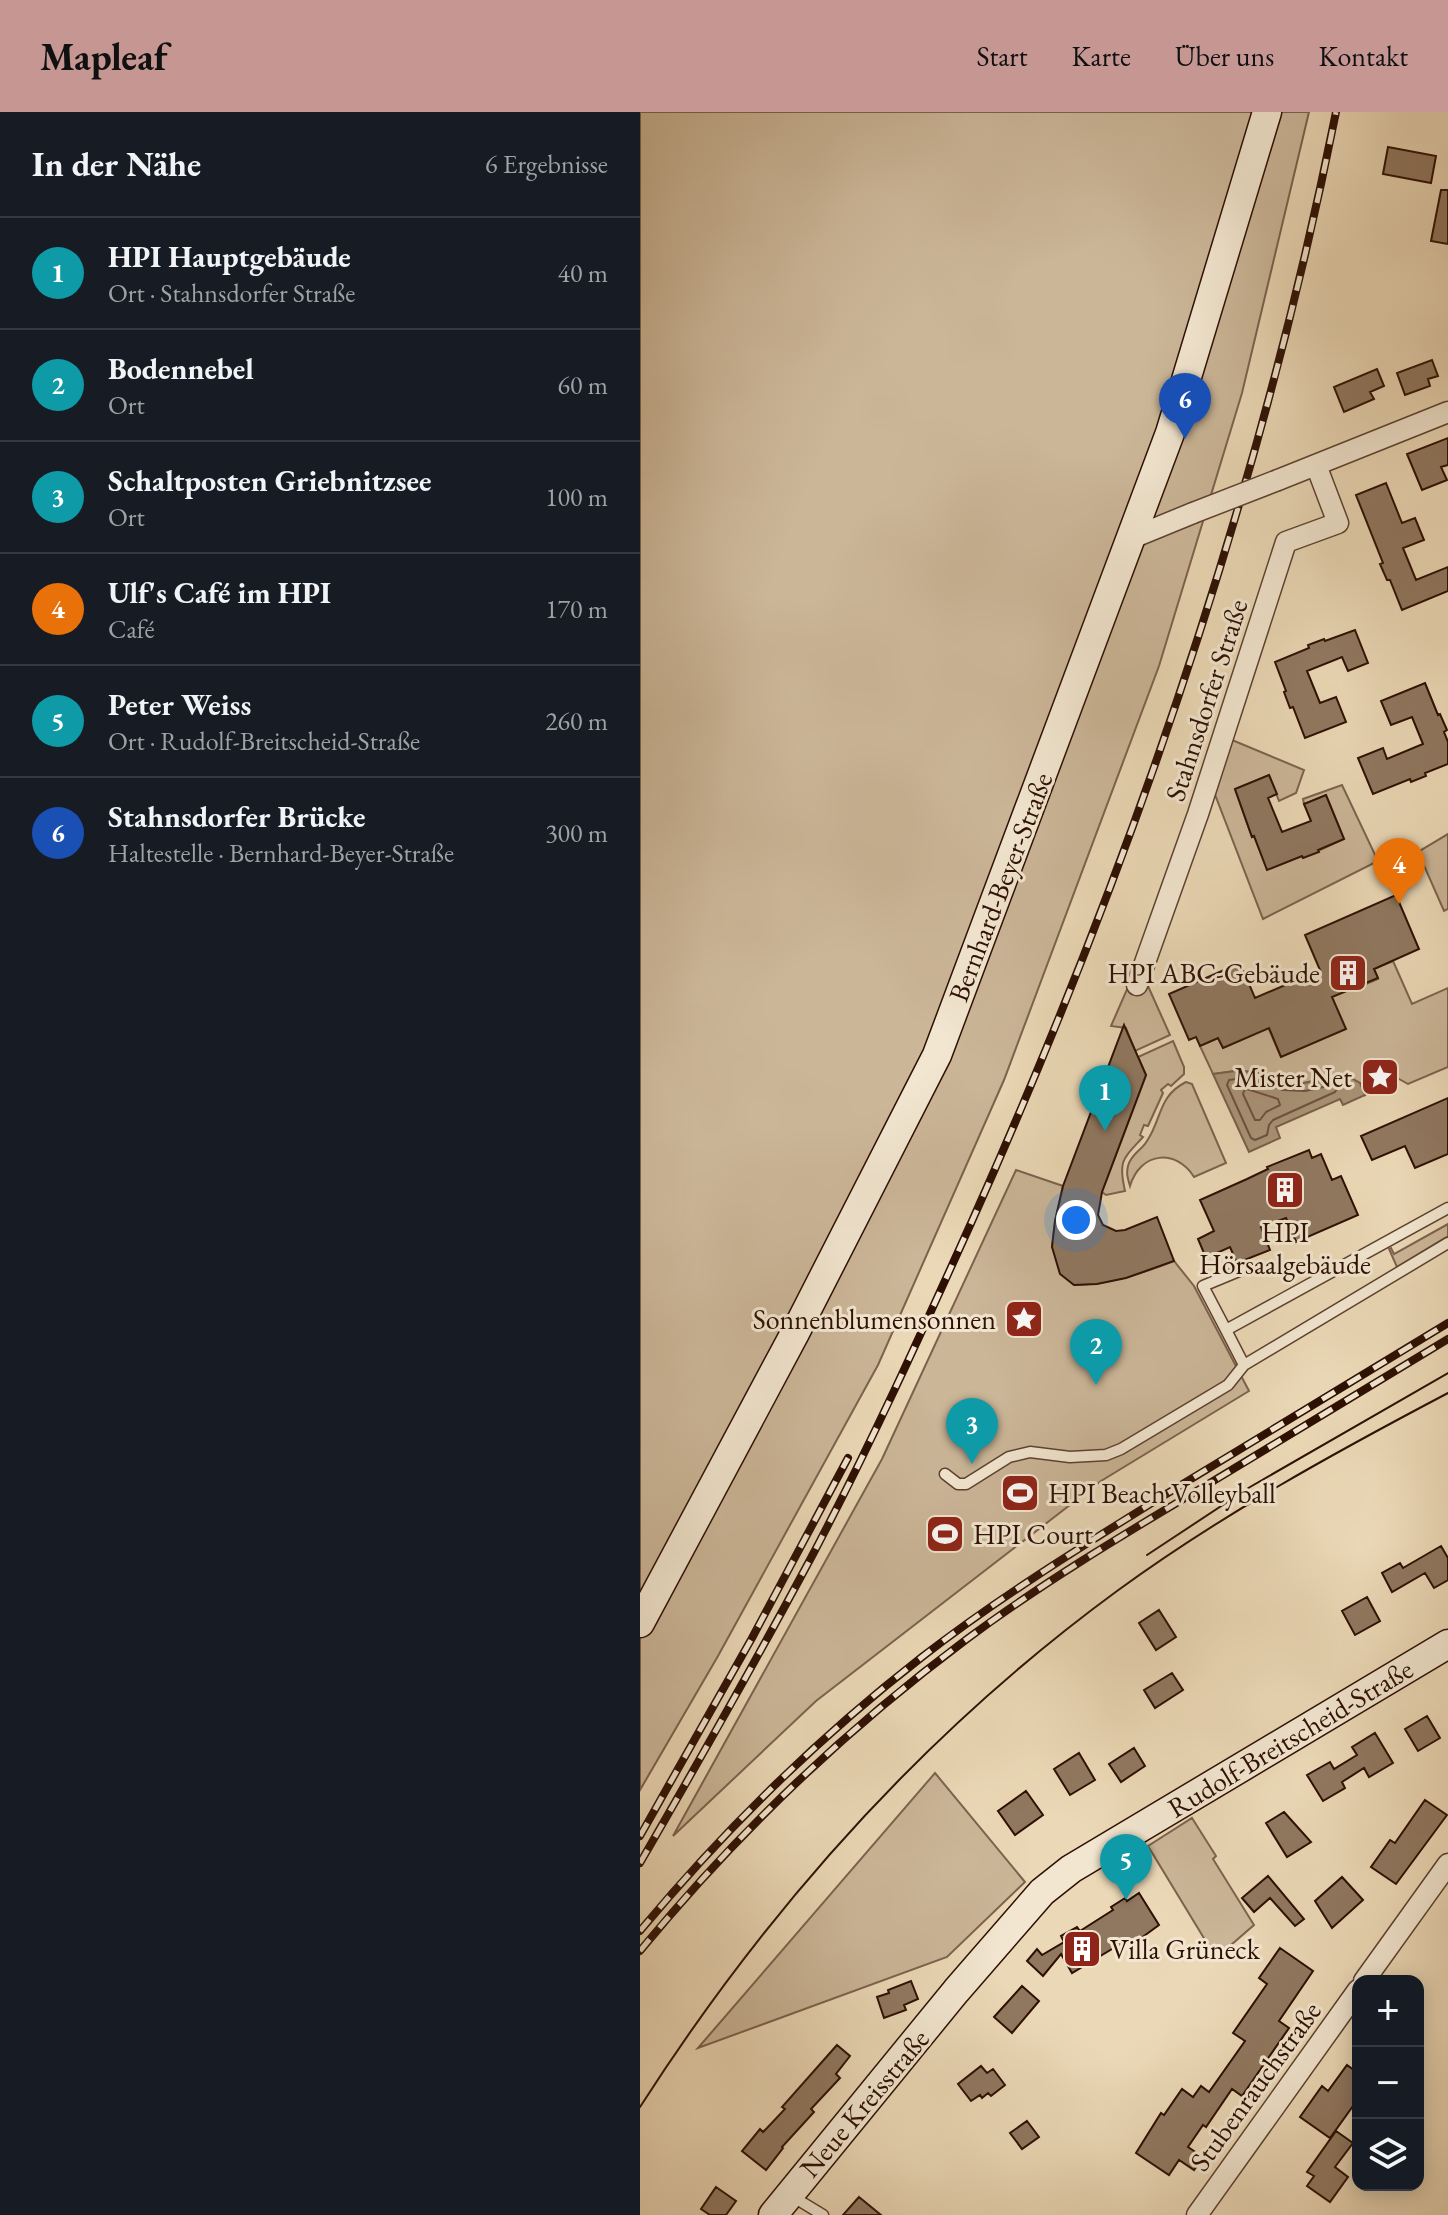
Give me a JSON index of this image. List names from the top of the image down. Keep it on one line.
{"streets":{"street":["Stahnsdorfer Straße","Bernhard-Beyer-Straße","Rudolf-Breitscheid-Straße","Stubenrauchstraße","Neue Kreisstraße"]},"crossings":[["Rudolf-Breitscheid-Straße","Neue Kreisstraße"]],"places":{"building":["HPI ABC-Gebäude","HPI Hörsaalgebäude","Villa Grüneck"],"place":["Mister Net","Sonnenblumensonnen"],"sports":["HPI Beach Volleyball","HPI Court"]},"page":{"header":"Mapleaf","nav":["Start","Karte","Über uns","Kontakt"],"heading":["In der Nähe","6 Ergebnisse"],"list":[{"mark":"1","name":"HPI Hauptgebäude","note":"Ort · Stahnsdorfer Straße","value":"40 m"},{"mark":"2","name":"Bodennebel","note":"Ort","value":"60 m"},{"mark":"3","name":"Schaltposten Griebnitzsee","note":"Ort","value":"100 m"},{"mark":"4","name":"Ulf's Café im HPI","note":"Café","value":"170 m"},{"mark":"5","name":"Peter Weiss","note":"Ort · Rudolf-Breitscheid-Straße","value":"260 m"},{"mark":"6","name":"Stahnsdorfer Brücke","note":"Haltestelle · Bernhard-Beyer-Straße","value":"300 m"}],"pins":["6","4","1","2","3","5"],"map_buttons":["+","−"]}}
